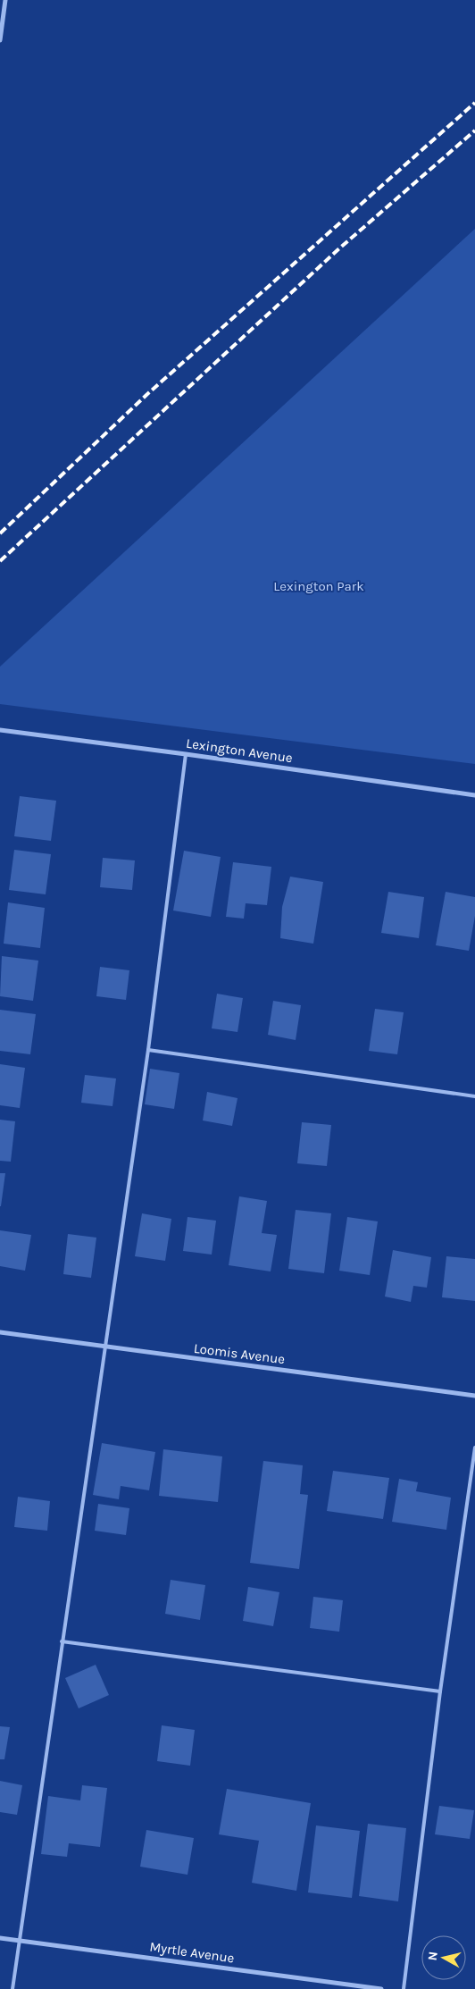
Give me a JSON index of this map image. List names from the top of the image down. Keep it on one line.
{"streets":{"street":["Lexington Avenue","Loomis Avenue","Myrtle Avenue"]},"parks":["Lexington Park"],"north":"left"}
